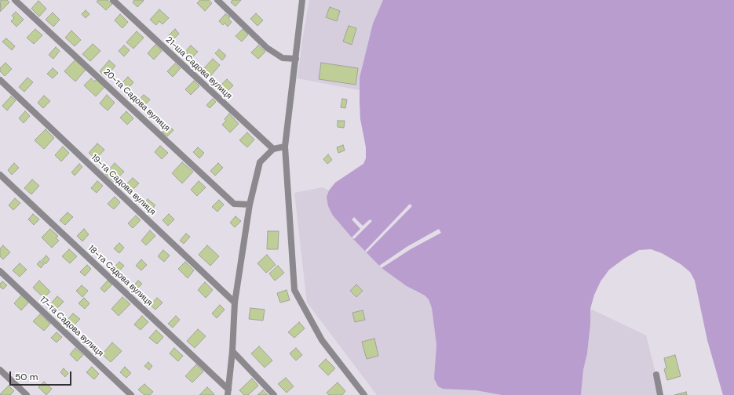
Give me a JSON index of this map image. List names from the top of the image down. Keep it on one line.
{"streets":{"street":["21-ша Садова вулиця","20-та Садова вулиця","19-та Садова вулиця","18-та Садова вулиця","17-та Садова вулиця"]},"scale_bar":"50 m"}
